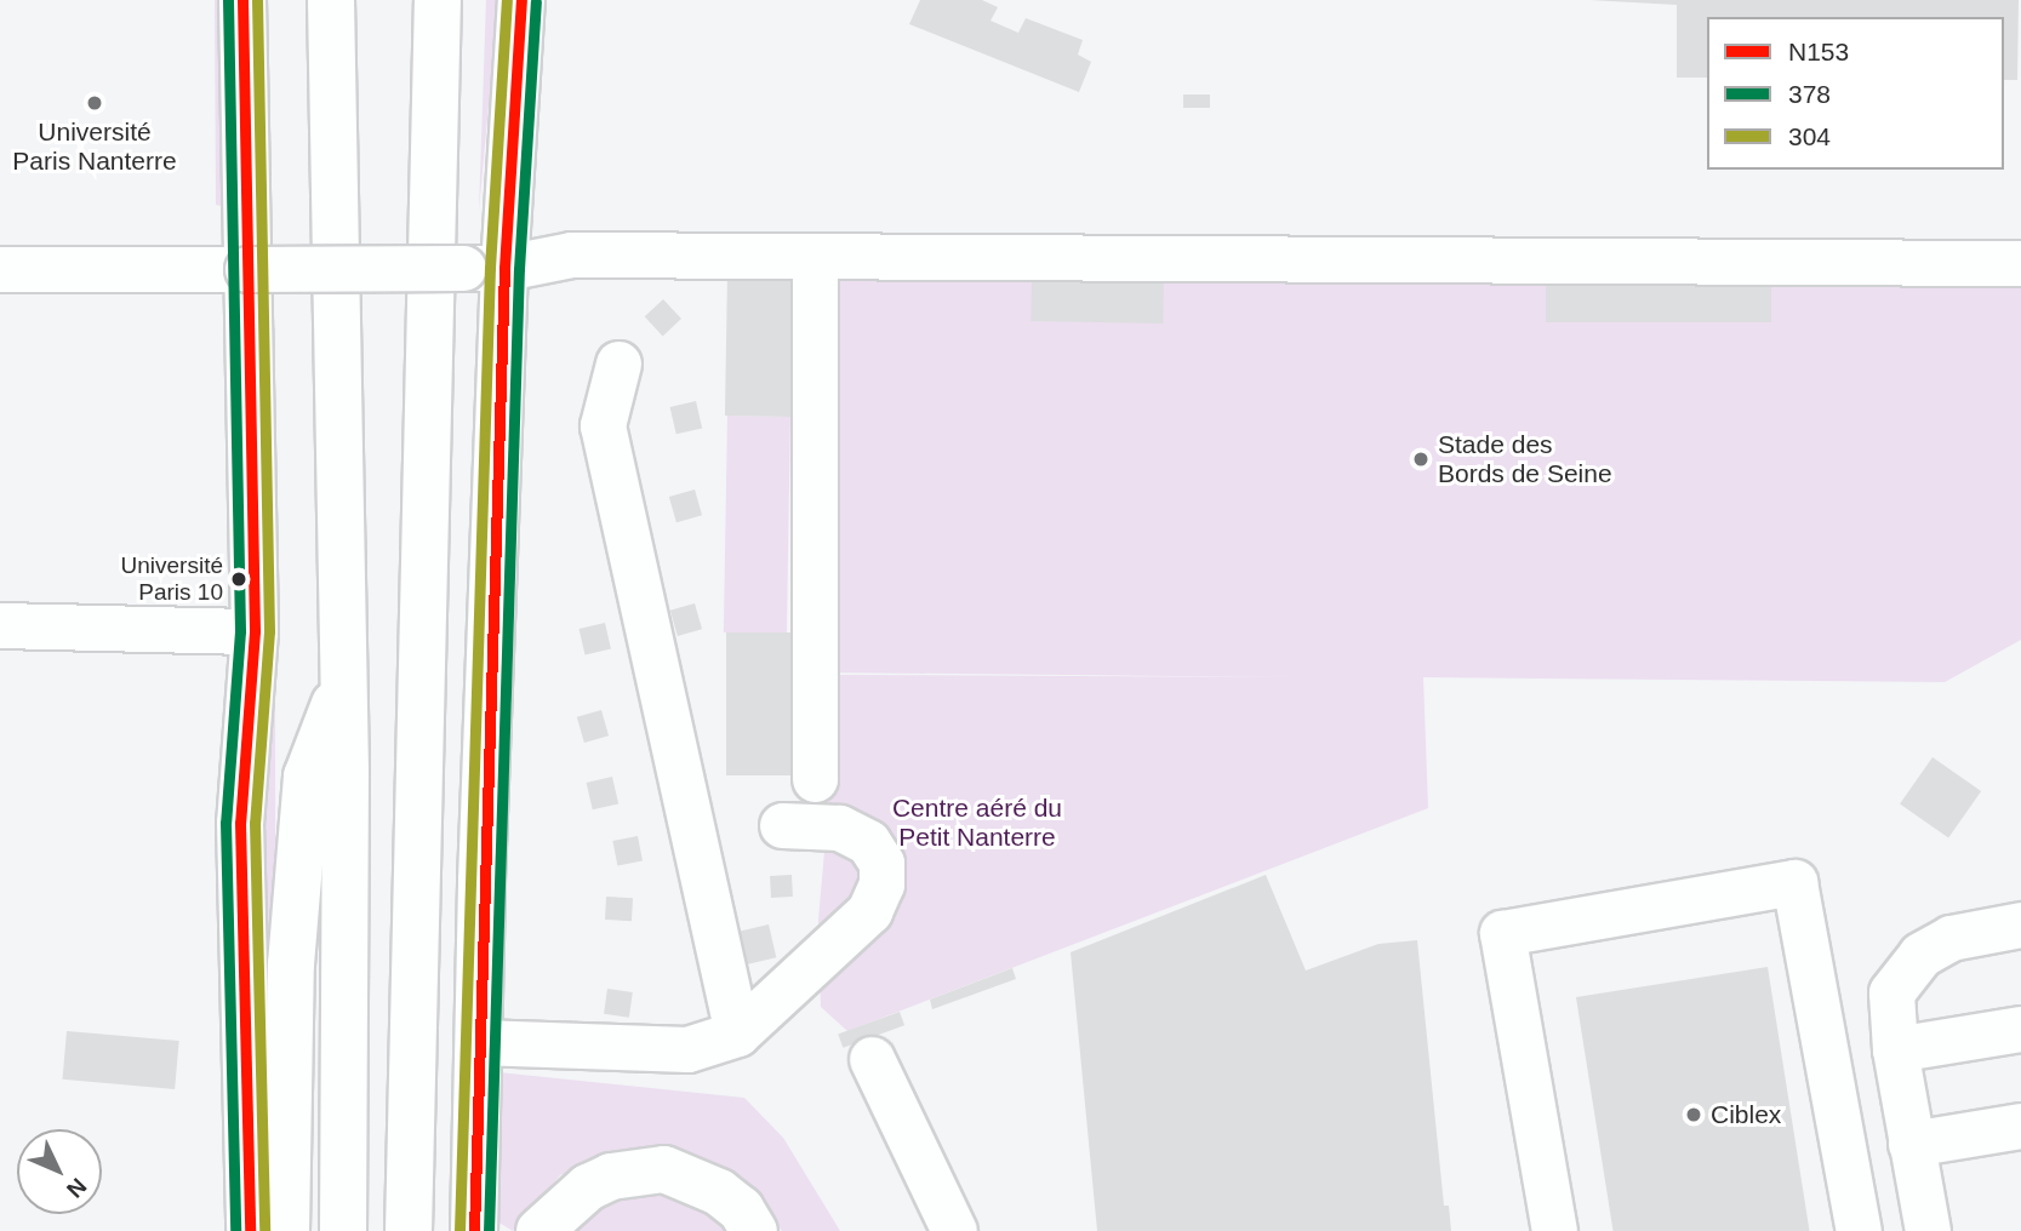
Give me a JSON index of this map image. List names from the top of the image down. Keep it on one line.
{"parks":["Centre aéré du Petit Nanterre"],"places":["Université Paris Nanterre","Stade des Bords de Seine","Université Paris 10","Ciblex"],"lines":["transit line N153","transit line 378","transit line 304"],"legend":["N153","378","304"],"north":"bottom right"}
